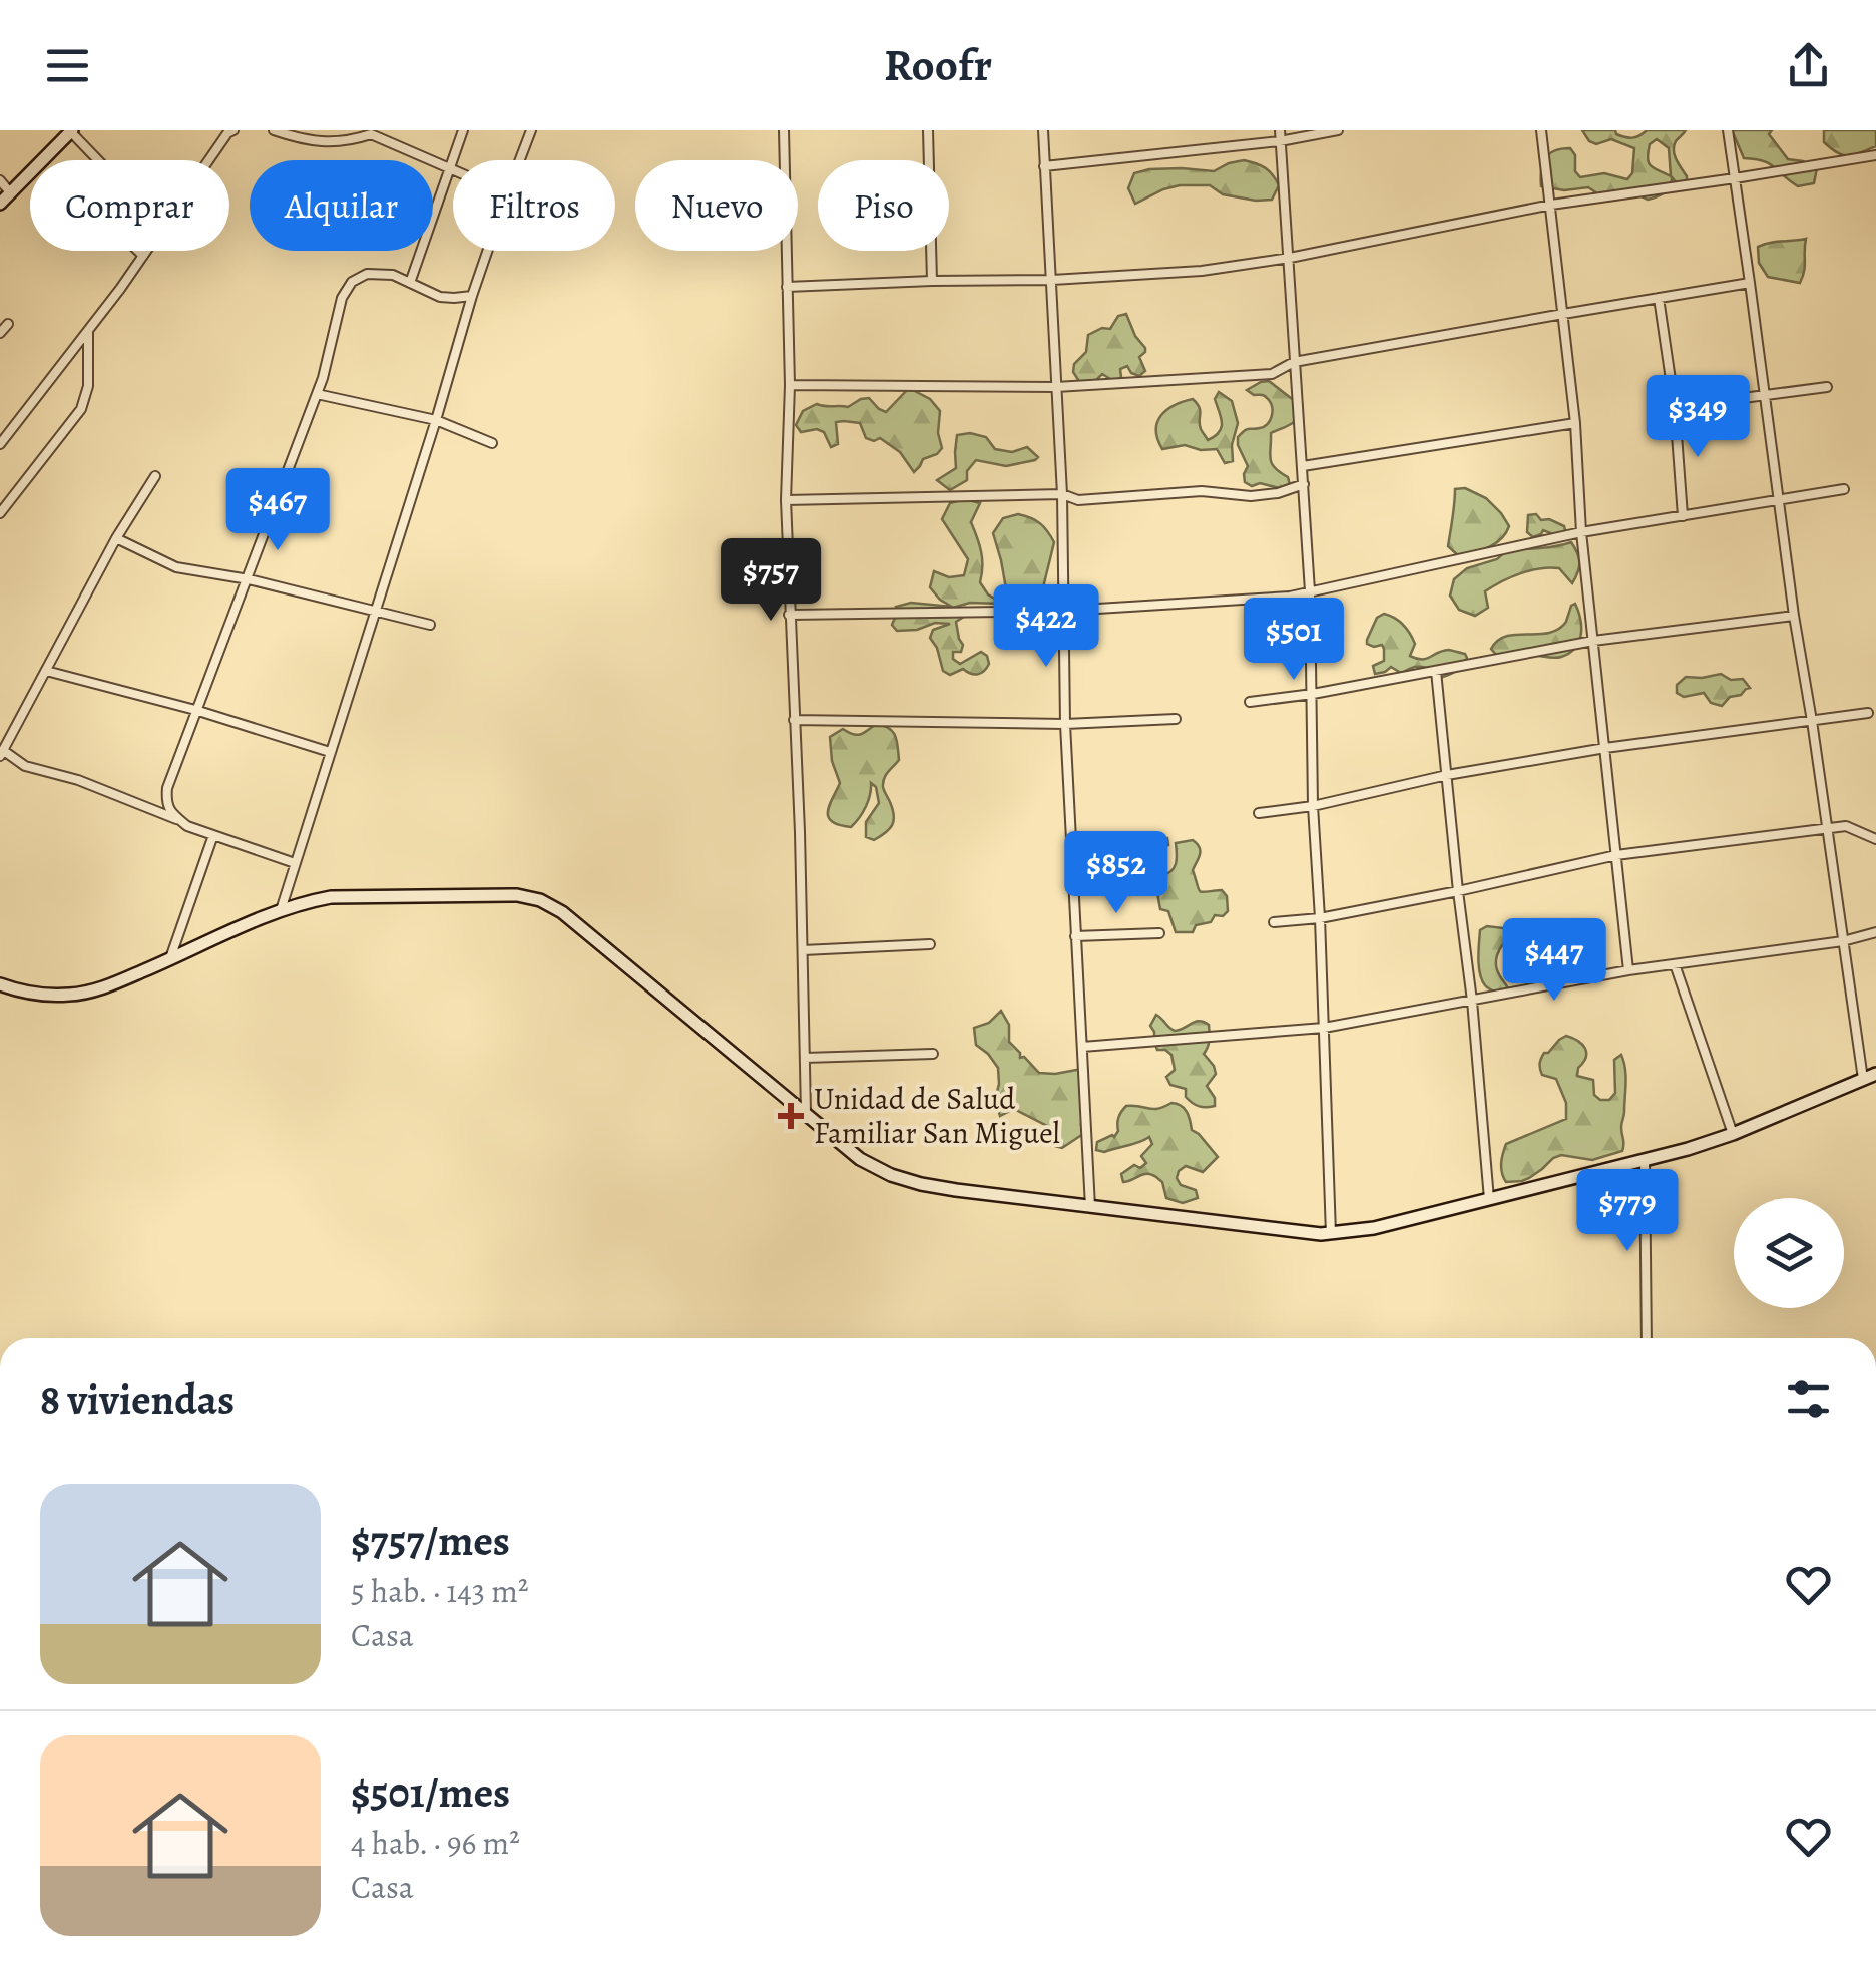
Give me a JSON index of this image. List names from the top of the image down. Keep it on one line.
{"places":{"health":["Unidad de Salud Familiar San Miguel"]},"page":{"header":"Roofr","chip":["Comprar","Alquilar","Filtros","Nuevo","Piso"],"price":["$349","$467","$757","$422","$501","$852","$447","$779"],"heading":"8 viviendas","list":[{"name":"$757/mes","note":"5 hab. · 143 m² · Casa"},{"name":"$501/mes","note":"4 hab. · 96 m² · Casa"}]}}
